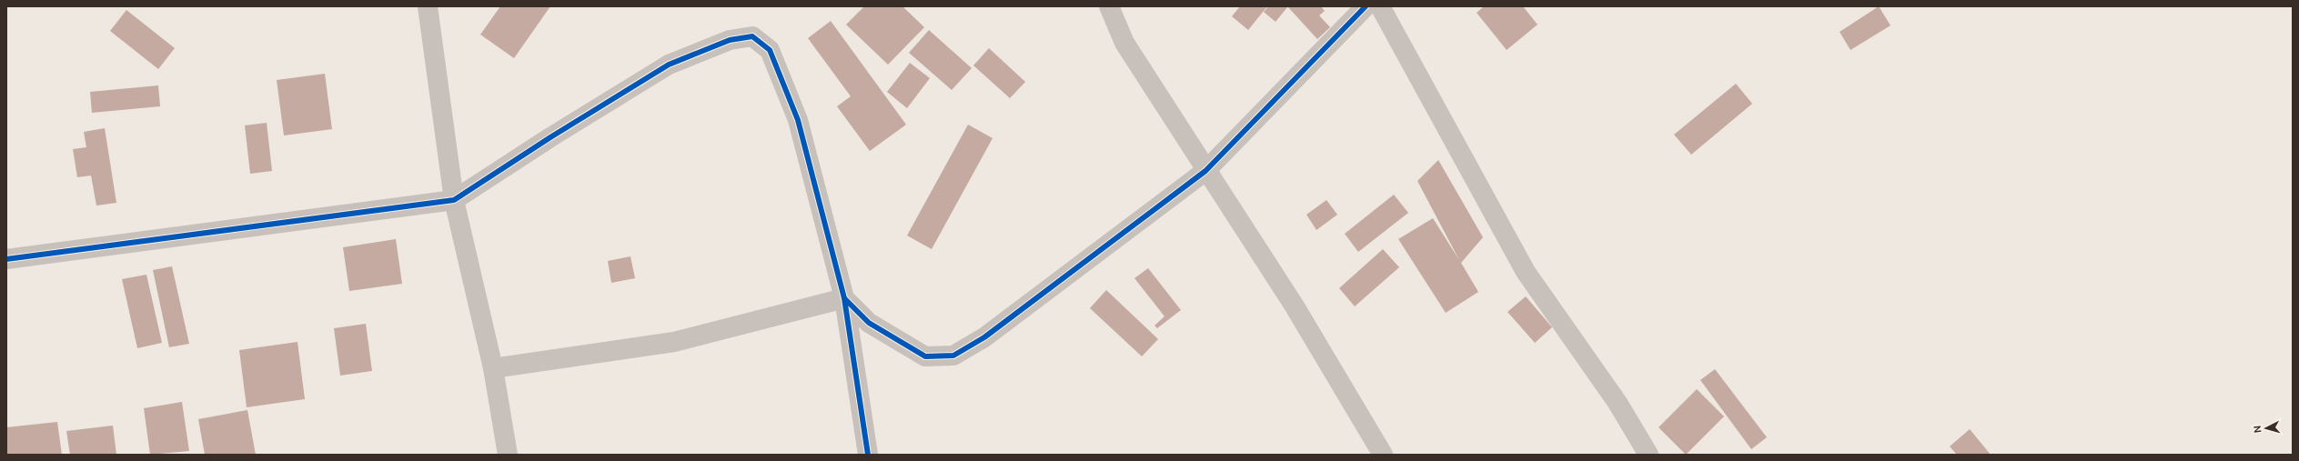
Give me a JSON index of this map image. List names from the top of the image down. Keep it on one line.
{"north":"left"}
